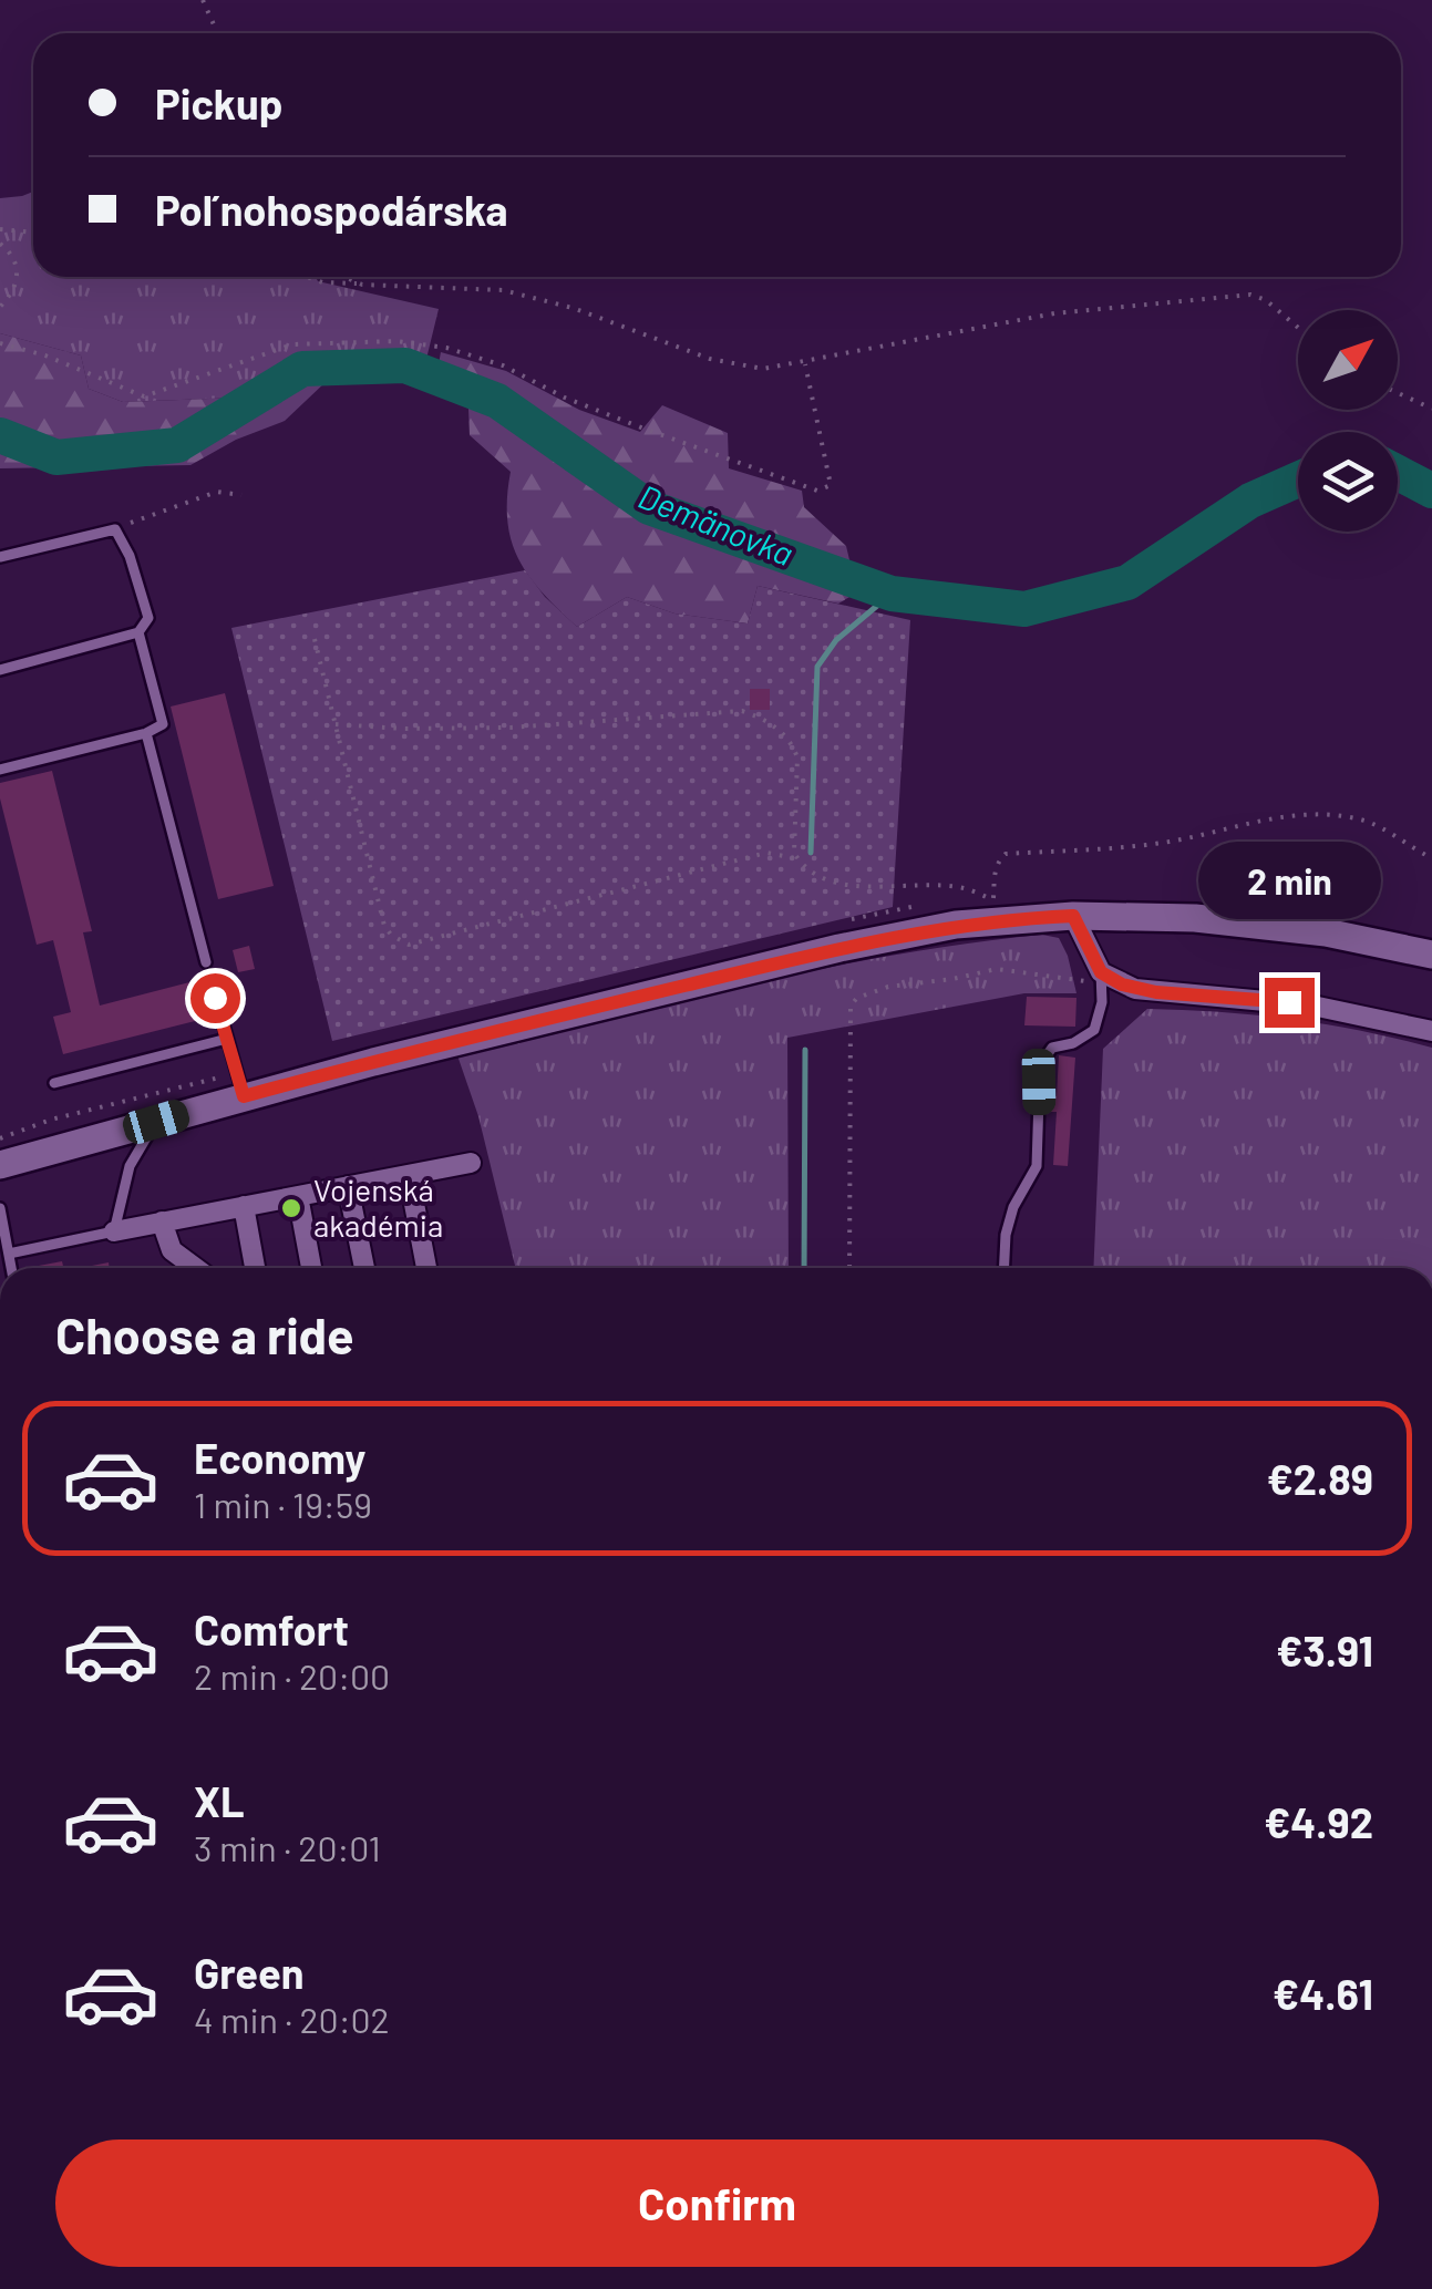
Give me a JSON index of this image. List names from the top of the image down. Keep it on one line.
{"water":["Demänovka"],"places":["Vojenská akadémia"],"north":"top right","page":{"banner":["Pickup","Poľnohospodárska"],"bubble":"2 min","heading":"Choose a ride","list":[{"name":"Economy","note":"1 min · 19:59","value":"€2.89"},{"name":"Comfort","note":"2 min · 20:00","value":"€3.91"},{"name":"XL","note":"3 min · 20:01","value":"€4.92"},{"name":"Green","note":"4 min · 20:02","value":"€4.61"}],"buttons":"Confirm"}}
